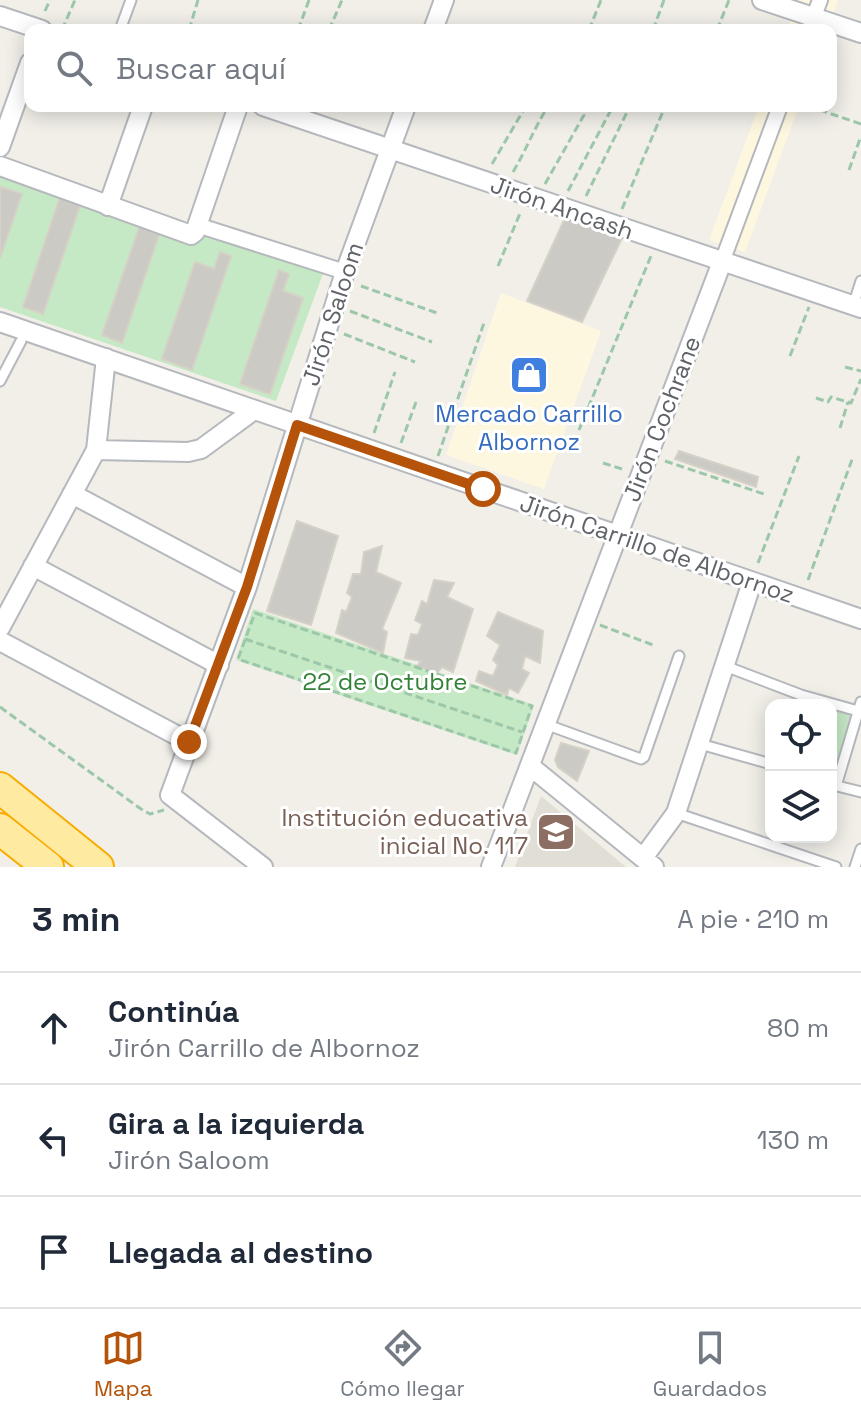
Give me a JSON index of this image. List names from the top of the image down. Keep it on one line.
{"streets":{"street":["Jirón Ancash","Jirón Saloom","Jirón Cochrane","Jirón Carrillo de Albornoz"]},"crossings":[["Jirón Ancash","Jirón Saloom"],["Jirón Ancash","Jirón Cochrane"],["Jirón Saloom","Jirón Carrillo de Albornoz"],["Jirón Cochrane","Jirón Carrillo de Albornoz"]],"parks":["22 de Octubre"],"places":{"shop":["Mercado Carrillo Albornoz"],"school or university":["Institución educativa inicial No. 117"]},"page":{"search":"Buscar aquí","heading":["3 min","A pie · 210 m"],"list":[["Continúa","Jirón Carrillo de Albornoz","80 m"],["Gira a la izquierda","Jirón Saloom","130 m"],"Llegada al destino"],"nav":["Mapa","Cómo llegar","Guardados"]}}
